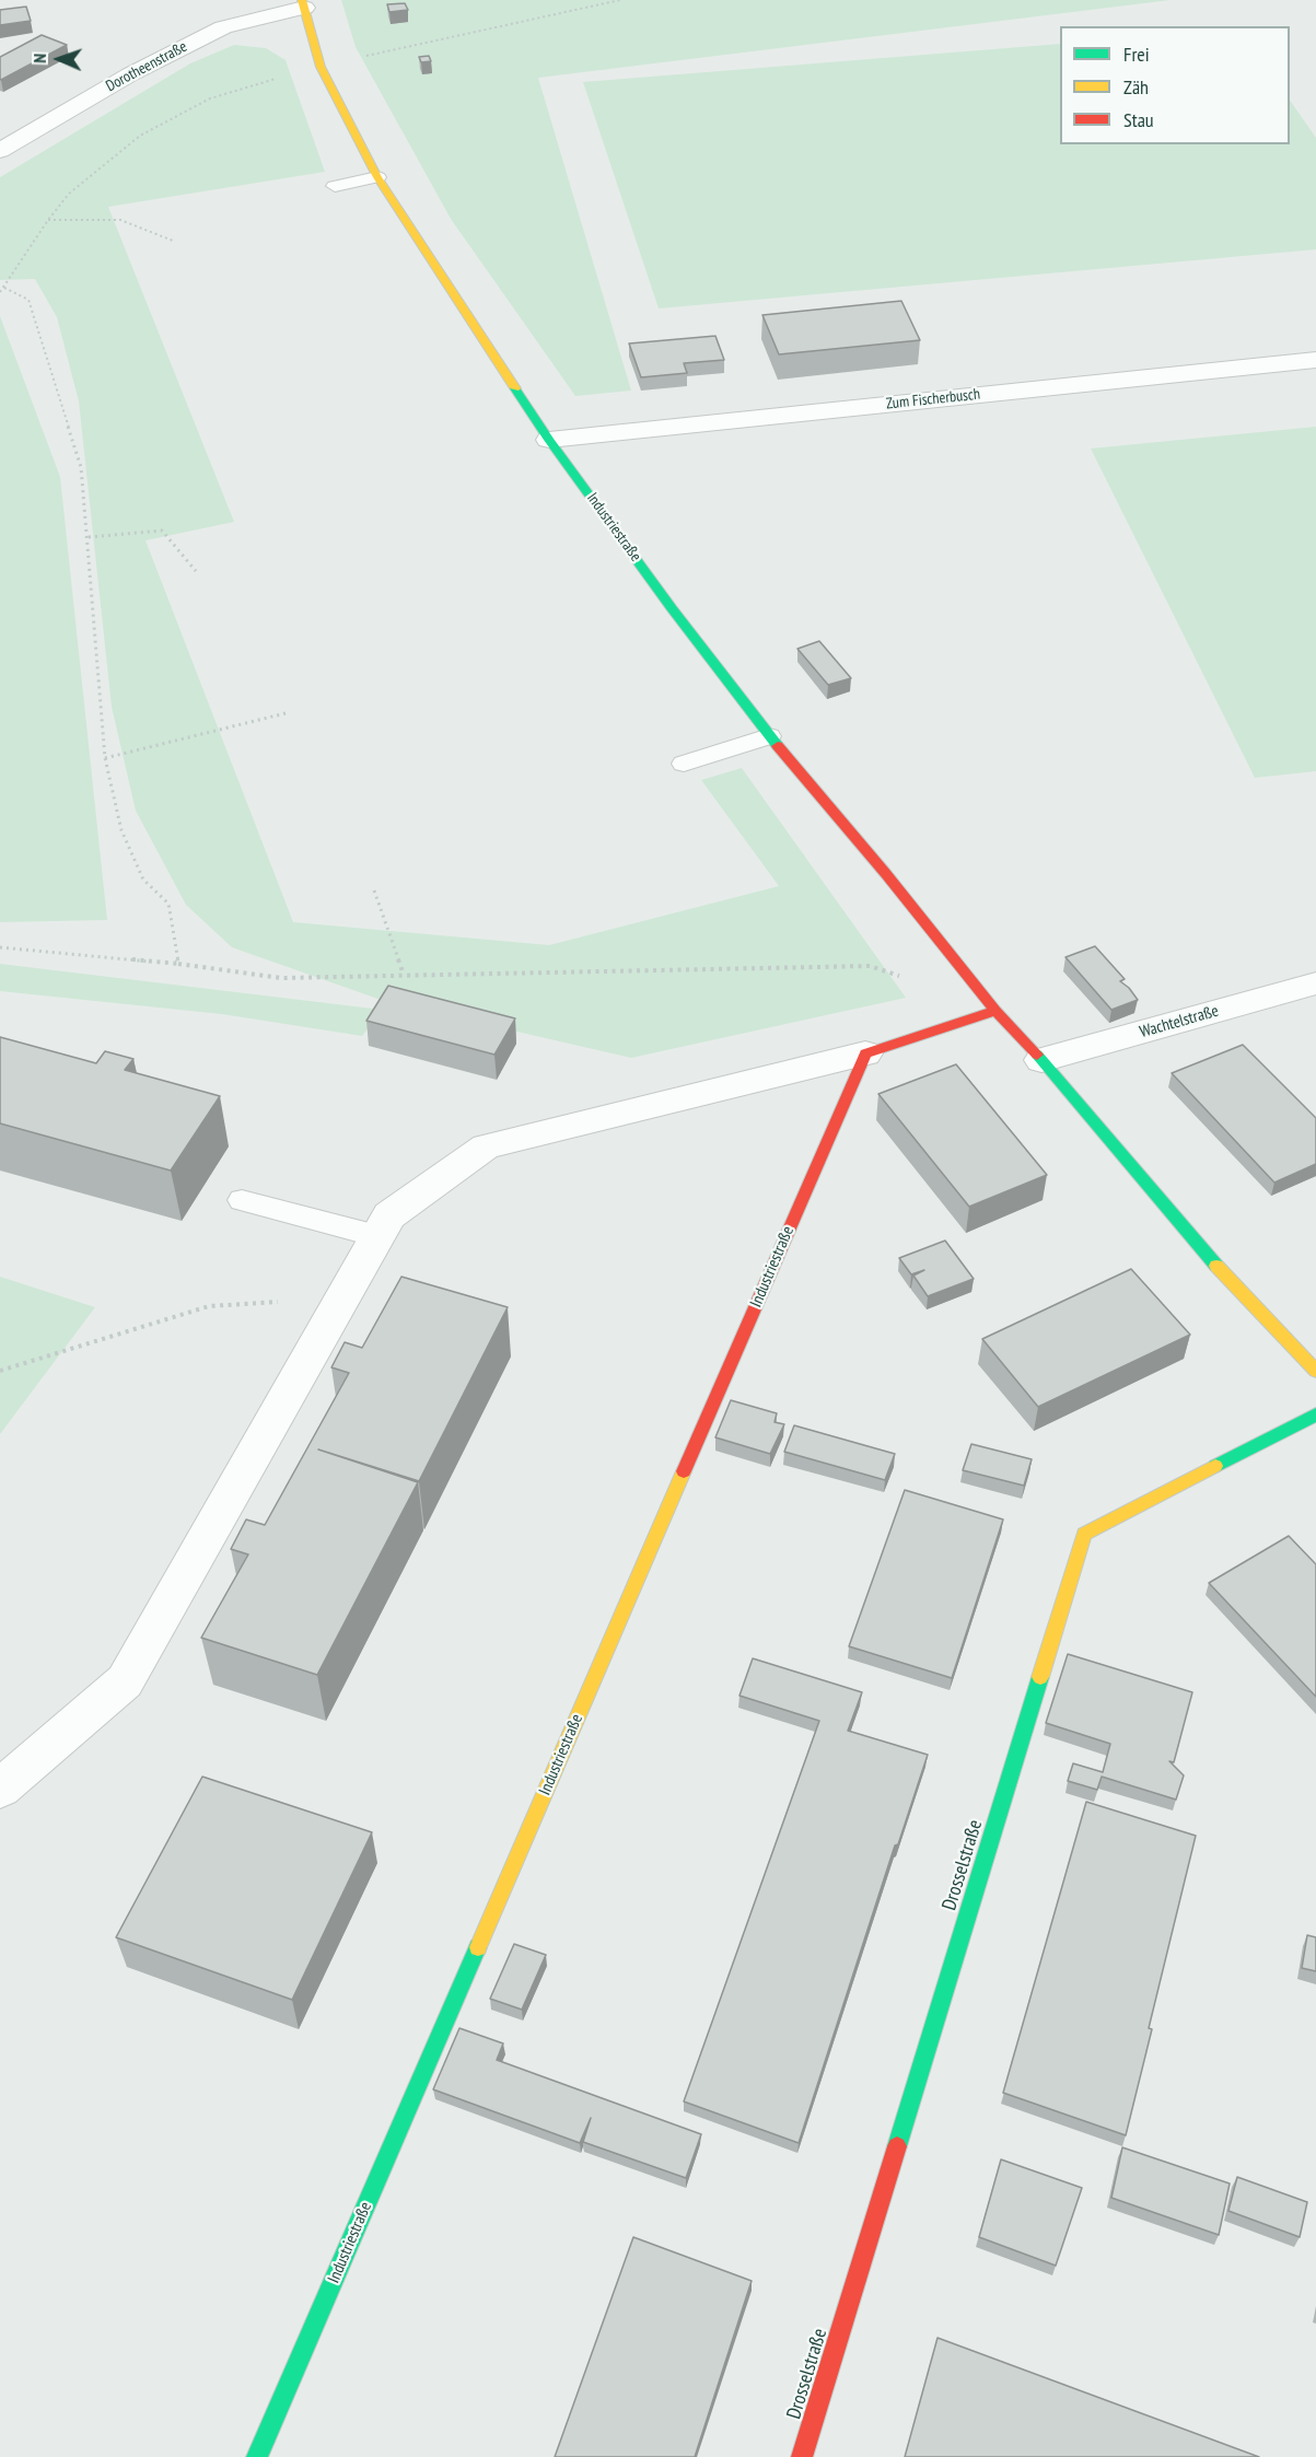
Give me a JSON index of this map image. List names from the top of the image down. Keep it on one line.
{"streets":{"street":["Dorotheenstraße","Zum Fischerbusch","Industriestraße","Wachtelstraße","Drosselstraße"]},"crossings":[["Dorotheenstraße","Industriestraße"],["Zum Fischerbusch","Industriestraße"],["Industriestraße","Wachtelstraße"]],"legend":["Frei","Zäh","Stau"],"north":"left"}
